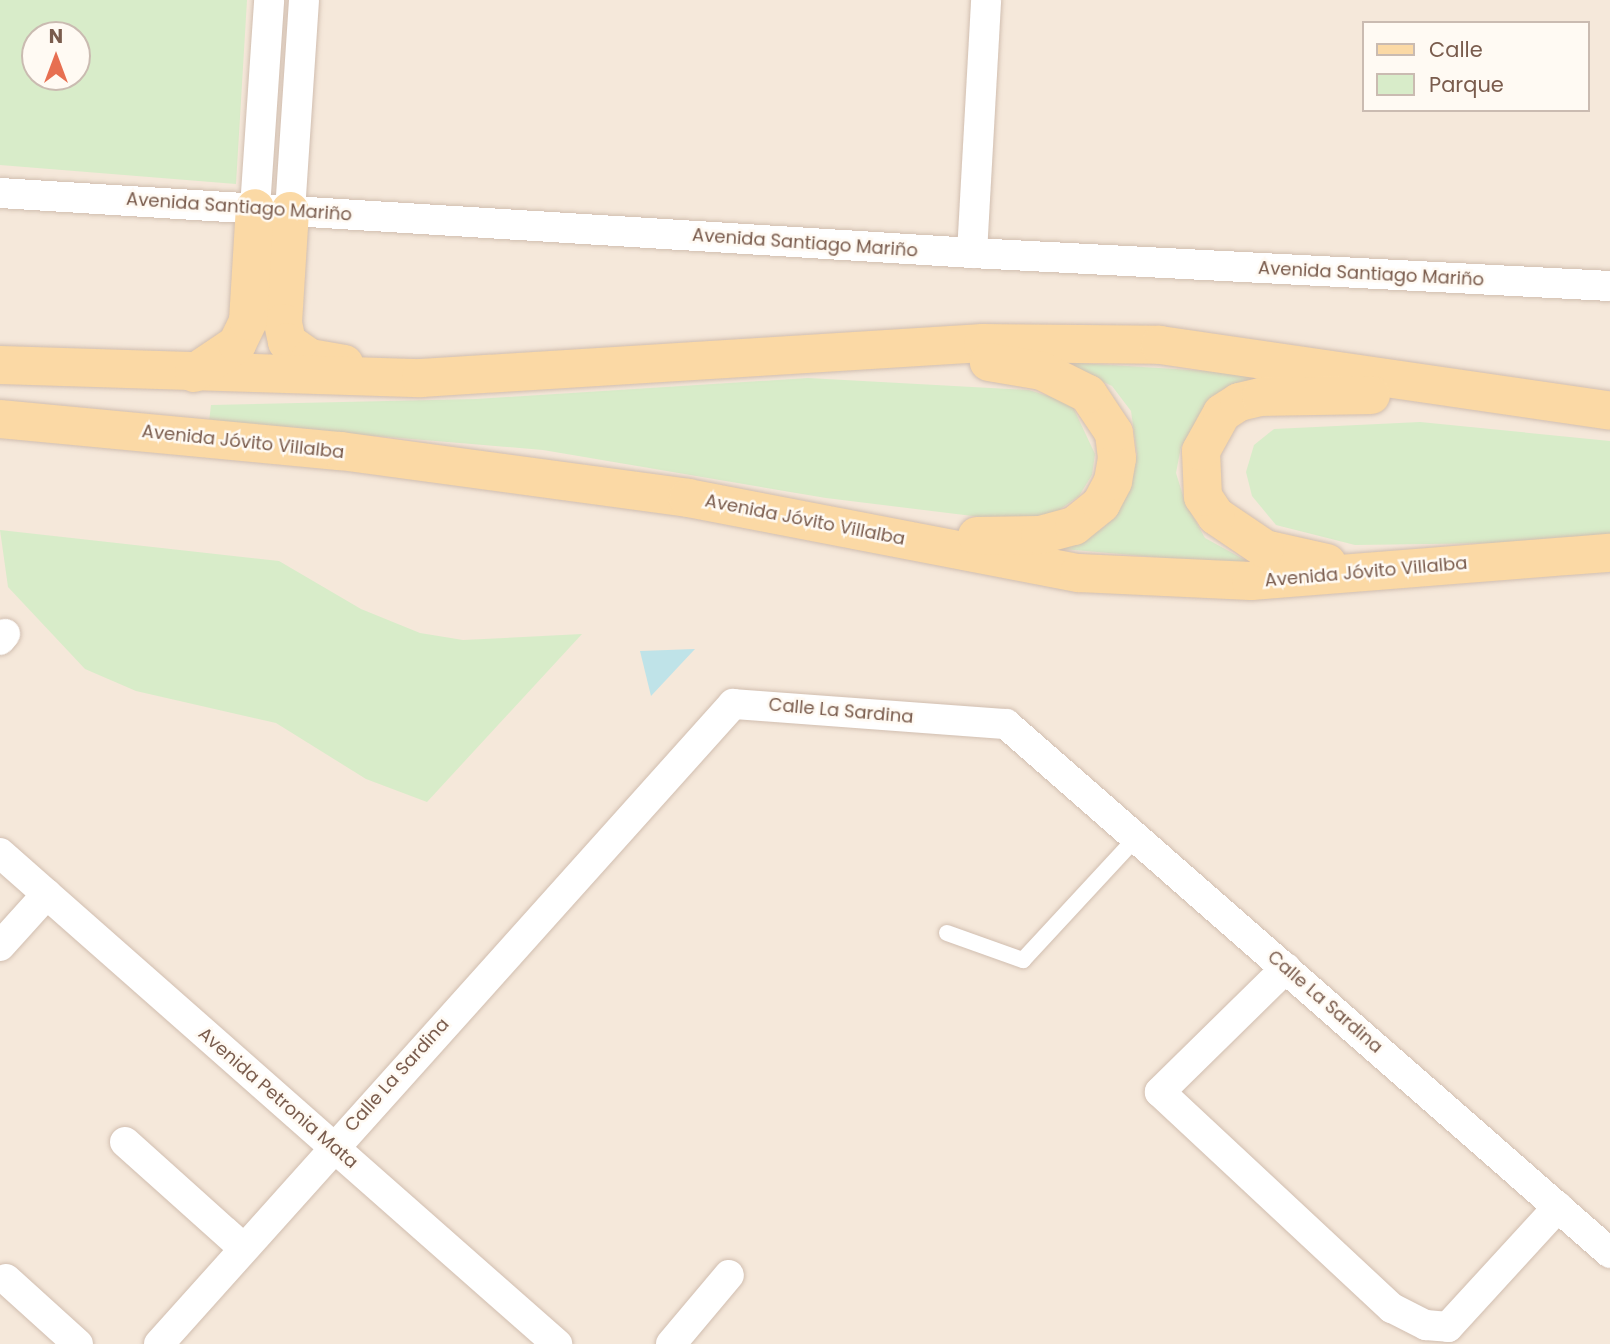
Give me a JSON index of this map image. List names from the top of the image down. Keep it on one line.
{"streets":{"main road":["Avenida Jóvito Villalba"],"street":["Avenida Santiago Mariño","Calle La Sardina","Avenida Petronia Mata"]},"crossings":[["Calle La Sardina","Avenida Petronia Mata"]],"legend":["Calle","Parque"],"north":"top"}
